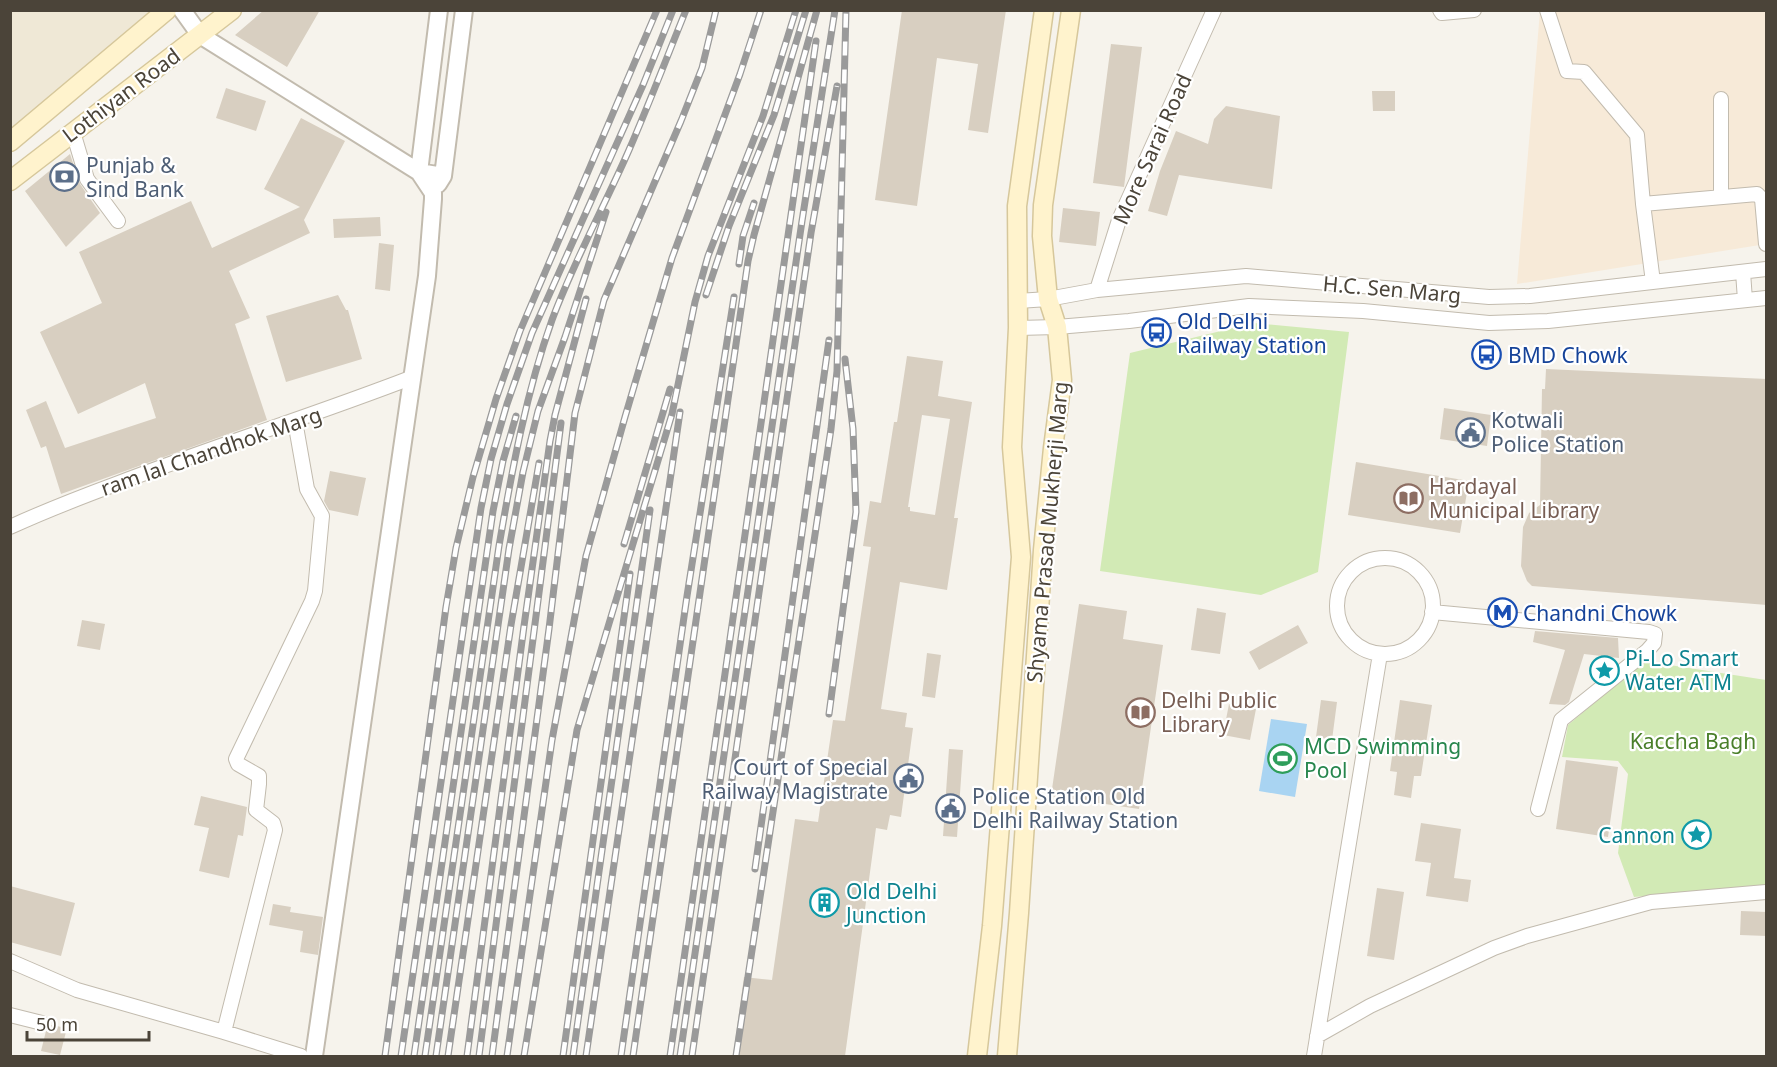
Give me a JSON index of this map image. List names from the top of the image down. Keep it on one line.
{"streets":{"main road":["Lothiyan Road","Shyama Prasad Mukherji Marg"],"street":["More Sarai Road","H.C. Sen Marg","ram lal Chandhok Marg"]},"crossings":[["More Sarai Road","H.C. Sen Marg"],["H.C. Sen Marg","Shyama Prasad Mukherji Marg"]],"parks":["Kaccha Bagh"],"places":{"bank":["Punjab & Sind Bank"],"bus stop":["Old Delhi Railway Station","BMD Chowk"],"public building":["Kotwali Police Station","Court of Special Railway Magistrate","Police Station Old Delhi Railway Station"],"library":["Hardayal Municipal Library","Delhi Public Library"],"metro station":["Chandni Chowk"],"place":["Pi-Lo Smart Water ATM","Cannon"],"sports":["MCD Swimming Pool"],"building":["Old Delhi Junction"]},"scale_bar":"50 m"}
